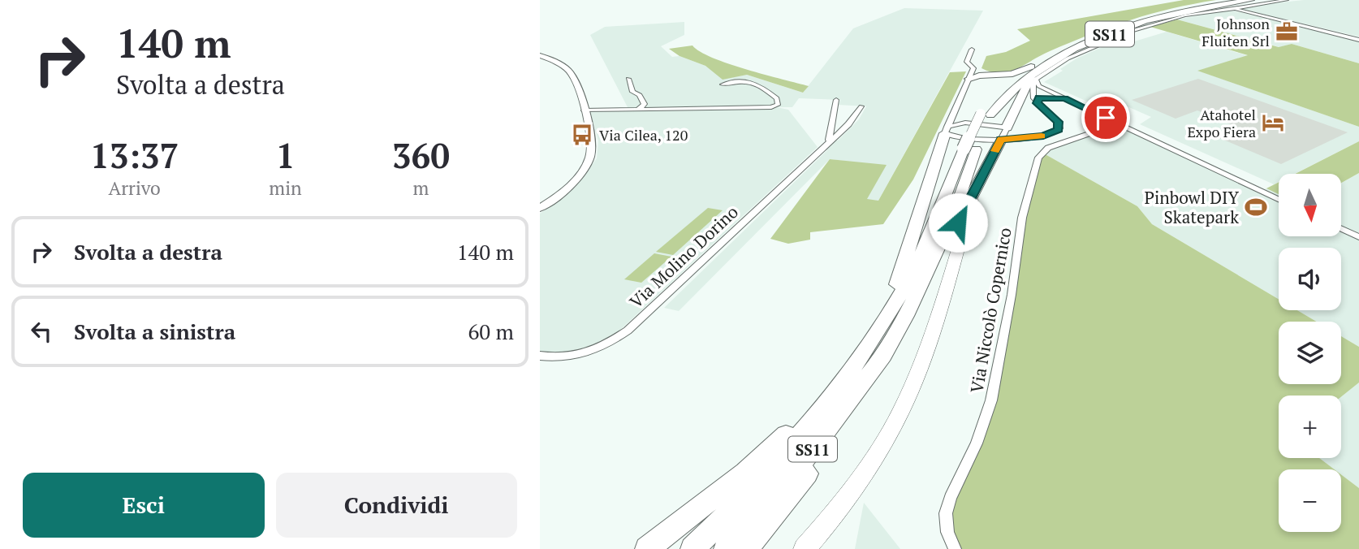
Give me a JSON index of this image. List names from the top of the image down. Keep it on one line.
{"streets":{"highway":["SS11"],"street":["Via Molino Dorino","Via Niccolò Copernico"]},"places":{"office":["Johnson Fluiten Srl"],"hotel":["Atahotel Expo Fiera"],"bus stop":["Via Cilea, 120"],"sports":["Pinbowl DIY Skatepark"]},"north":"bottom","page":{"turn":["140 m","Svolta a destra"],"eta":["13:37","Arrivo","1","min","360","m"],"map_buttons":["+","−"],"list":[{"name":"Svolta a destra","value":"140 m"},{"name":"Svolta a sinistra","value":"60 m"}],"buttons":["Esci","Condividi"]}}
